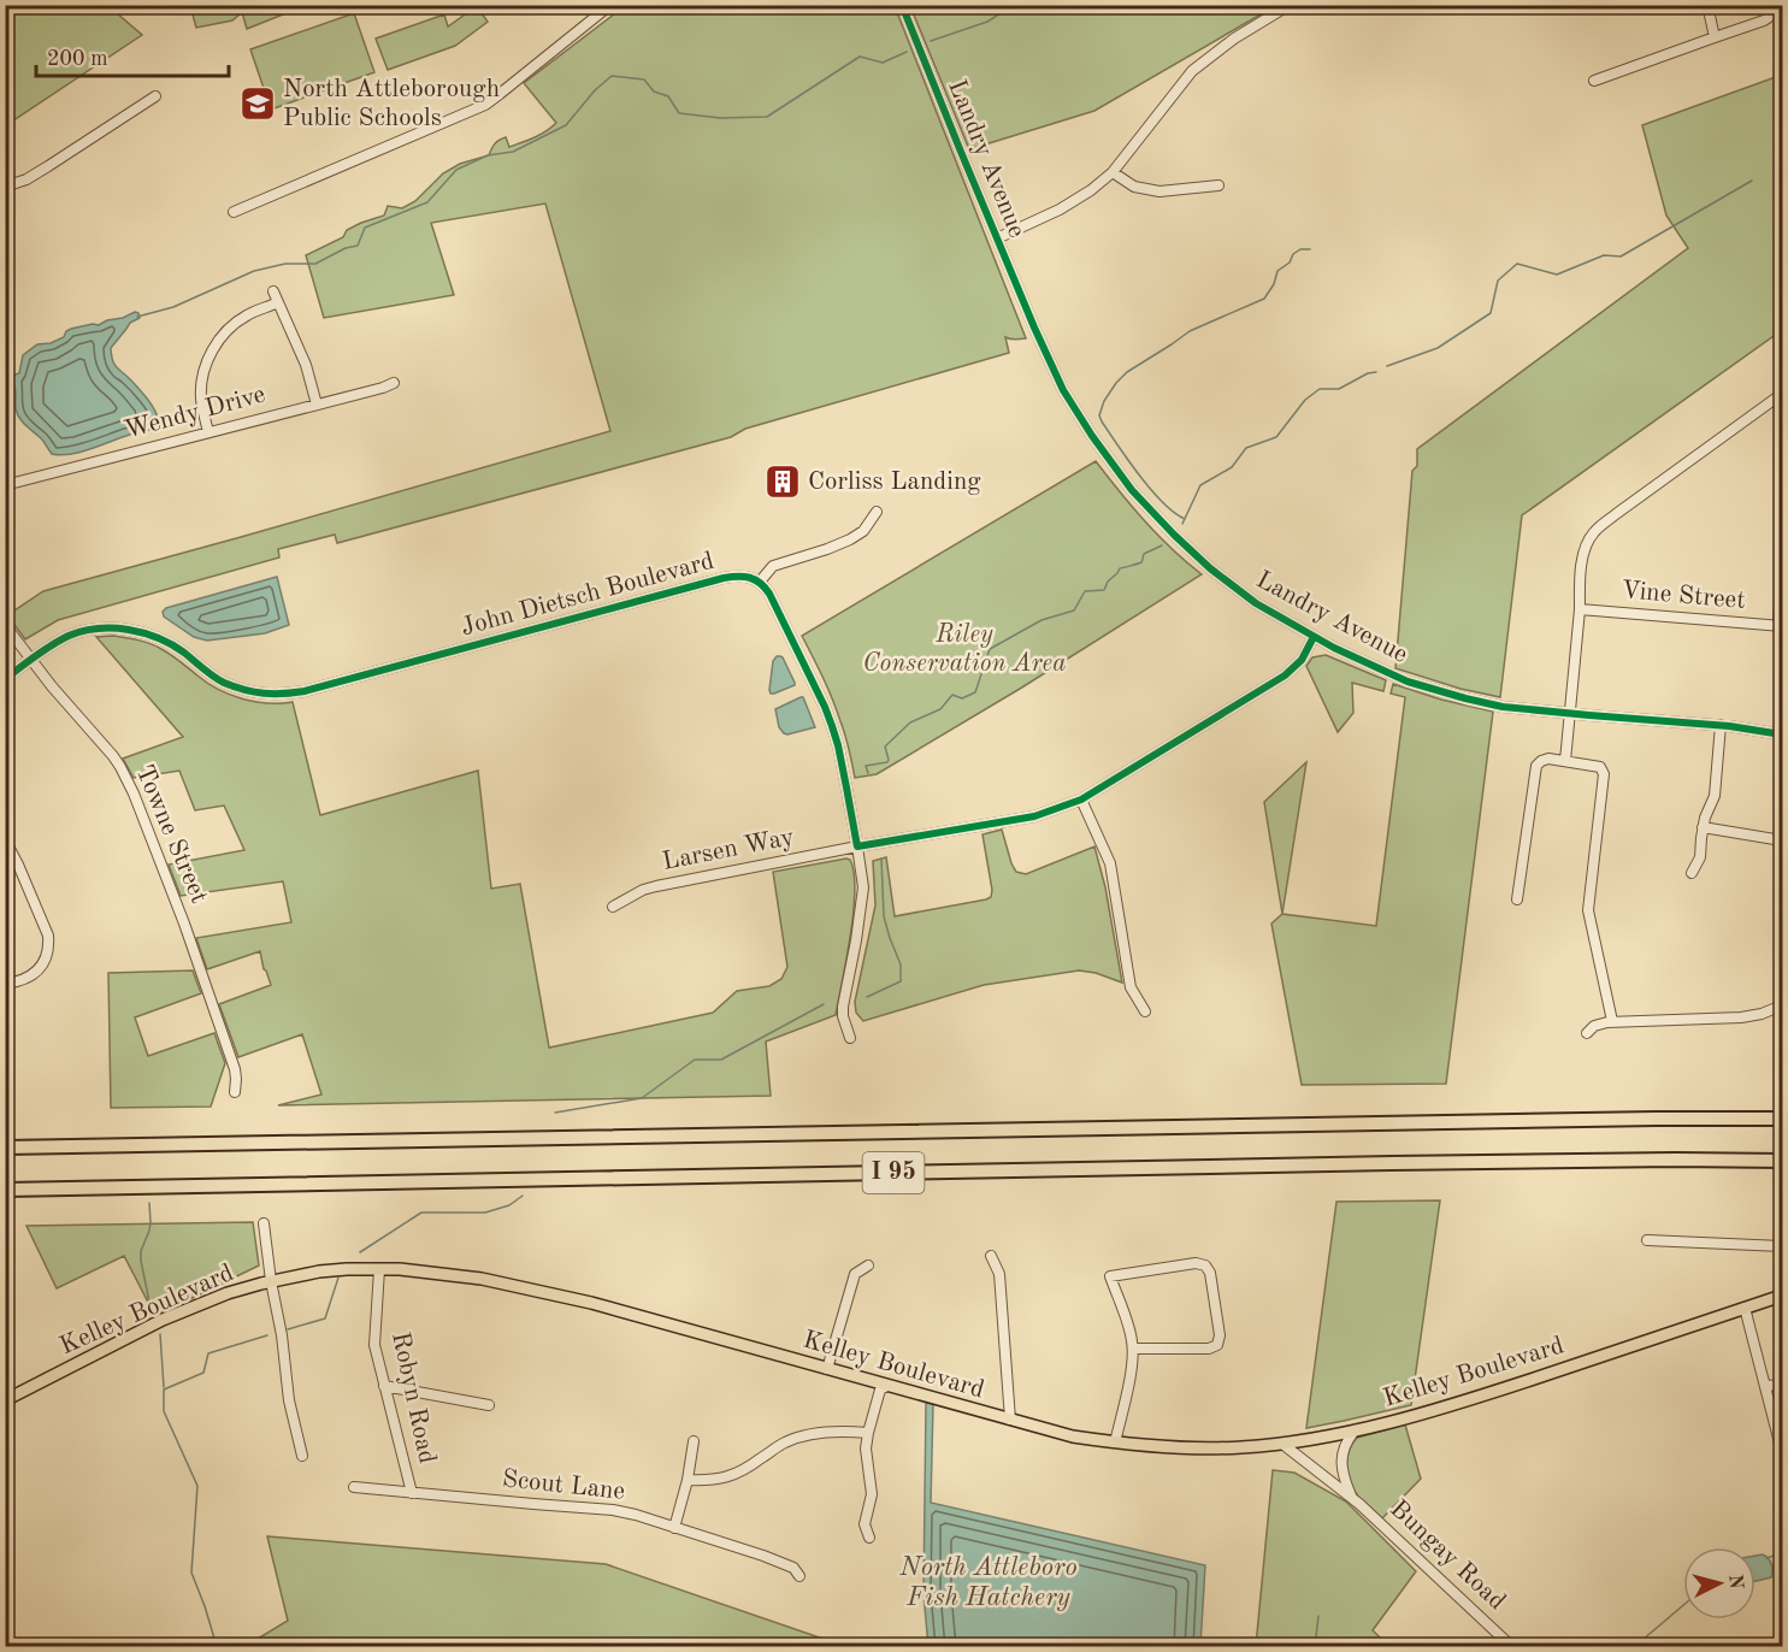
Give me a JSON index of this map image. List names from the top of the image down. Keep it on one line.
{"streets":{"highway":["I 95"],"main road":["Kelley Boulevard"],"street":["Landry Avenue","Wendy Drive","John Dietsch Boulevard","Vine Street","Towne Street","Larsen Way","Robyn Road","Scout Lane","Bungay Road"]},"crossings":[["John Dietsch Boulevard","Towne Street"],["Kelley Boulevard","Robyn Road"],["Kelley Boulevard","Bungay Road"],["Robyn Road","Scout Lane"]],"water":["North Attleboro Fish Hatchery"],"parks":["Riley Conservation Area"],"places":{"school or university":["North Attleborough Public Schools"],"building":["Corliss Landing"]},"scale_bar":"200 m","north":"right"}
